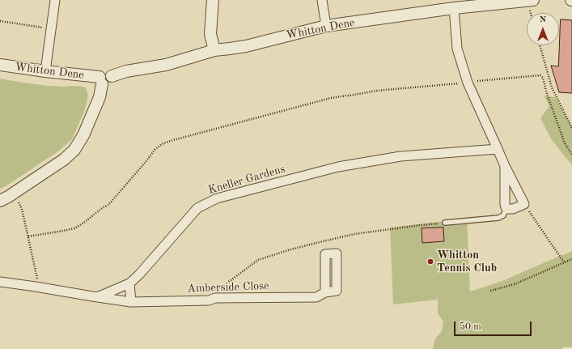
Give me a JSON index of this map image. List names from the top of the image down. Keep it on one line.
{"streets":{"street":["Whitton Dene","Kneller Gardens","Amberside Close"]},"crossings":[["Kneller Gardens","Amberside Close"]],"places":["Whitton Tennis Club"],"scale_bar":"50 m","north":"top"}
